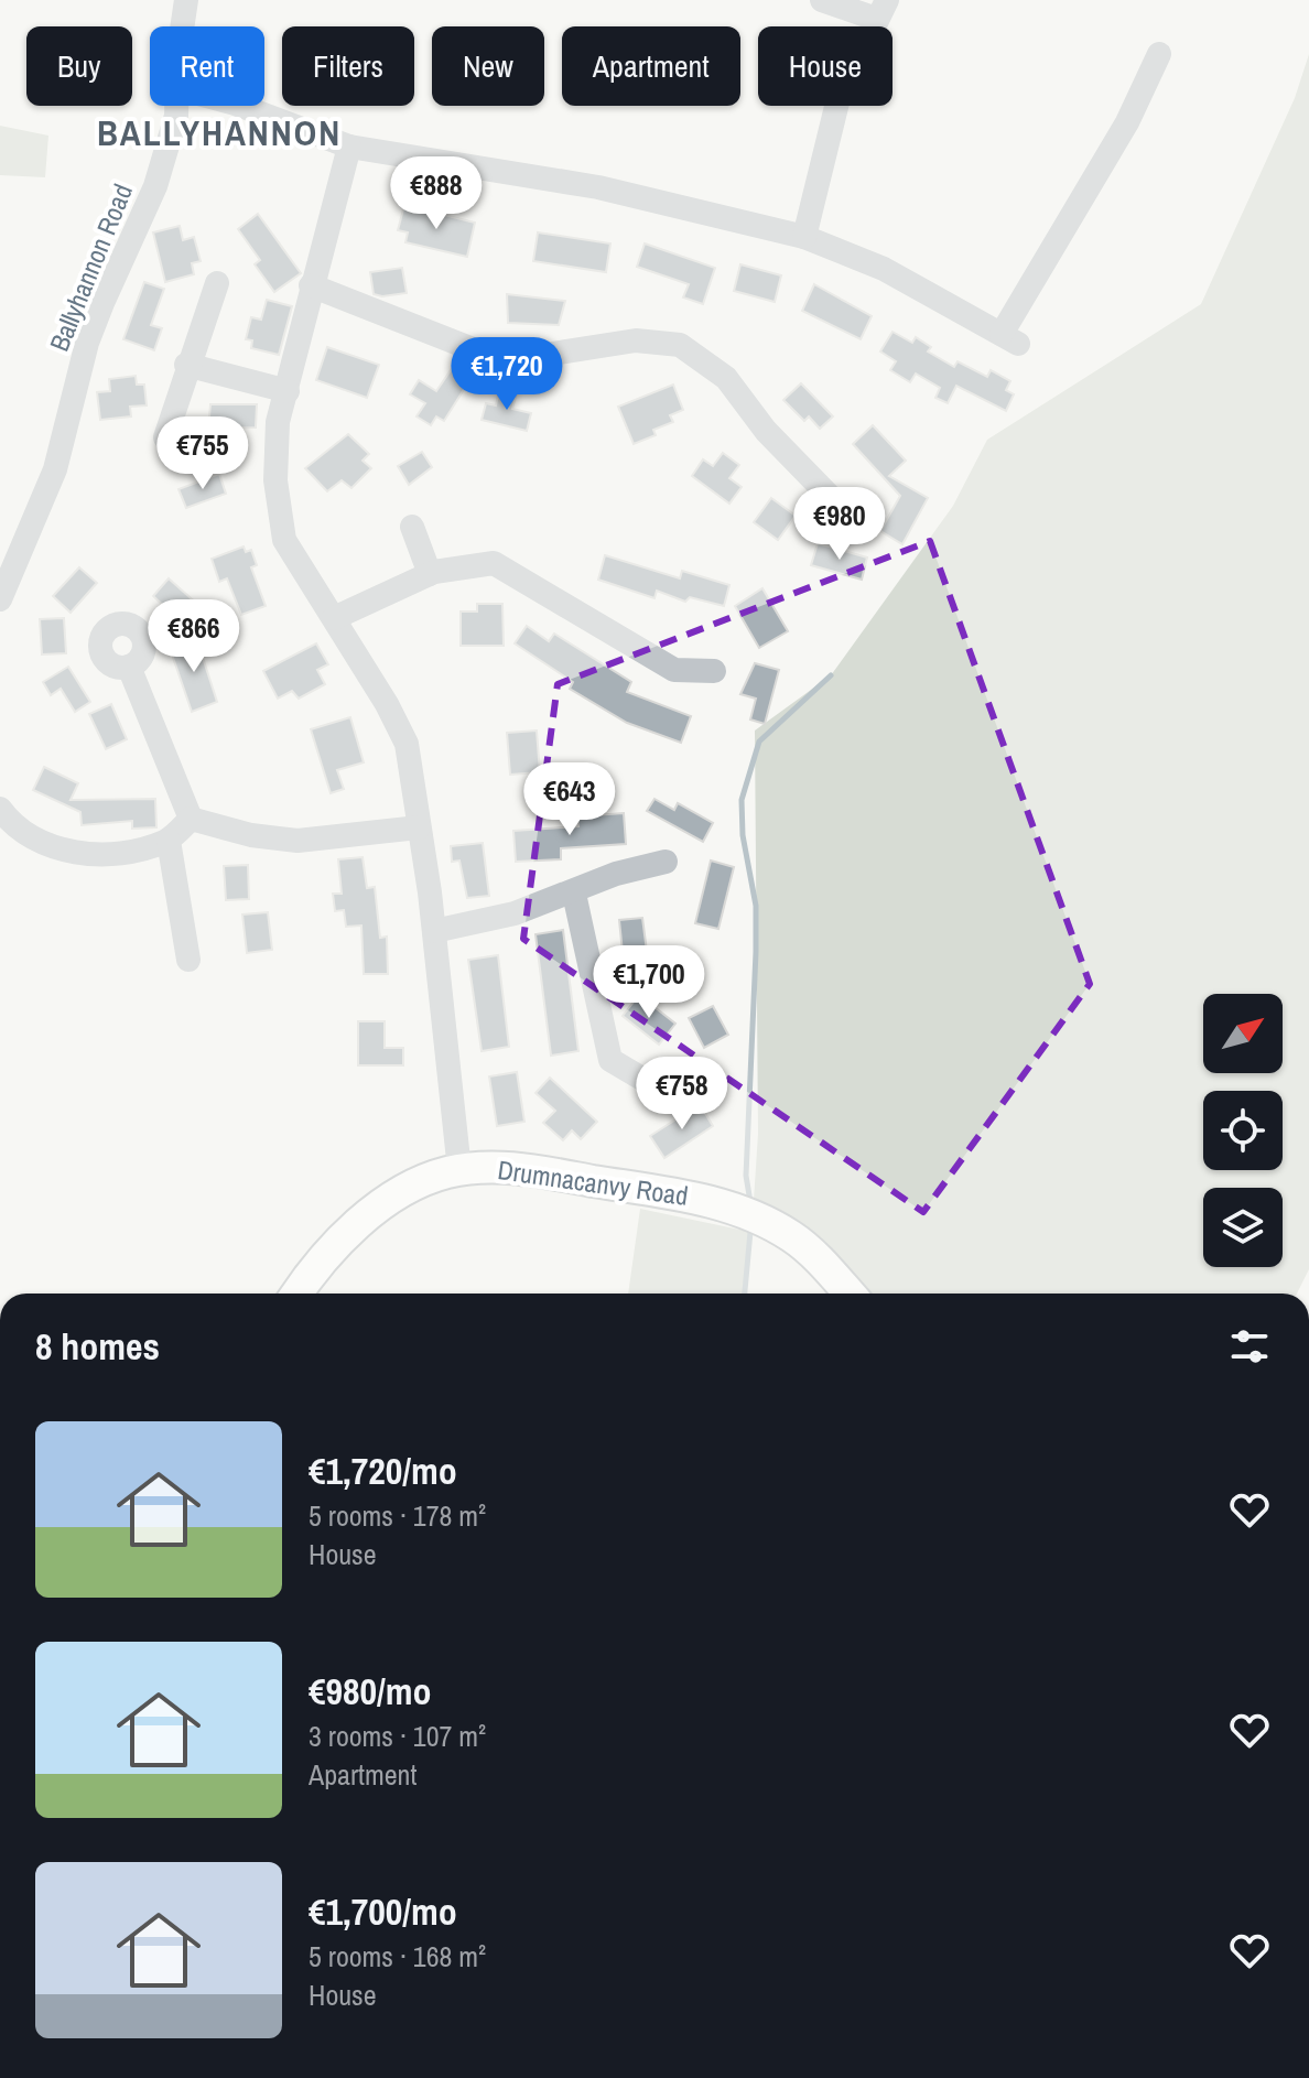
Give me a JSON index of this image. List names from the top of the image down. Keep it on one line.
{"streets":{"main road":["Drumnacanvy Road"],"street":["Ballyhannon Road"]},"districts":["BALLYHANNON"],"north":"top right","page":{"chip":["Buy","Rent","Filters","New","Apartment","House"],"price":["€888","€1,720","€755","€980","€866","€643","€1,700","€758"],"heading":"8 homes","list":[{"name":"€1,720/mo","note":"5 rooms · 178 m² · House"},{"name":"€980/mo","note":"3 rooms · 107 m² · Apartment"},{"name":"€1,700/mo","note":"5 rooms · 168 m² · House"}]}}
